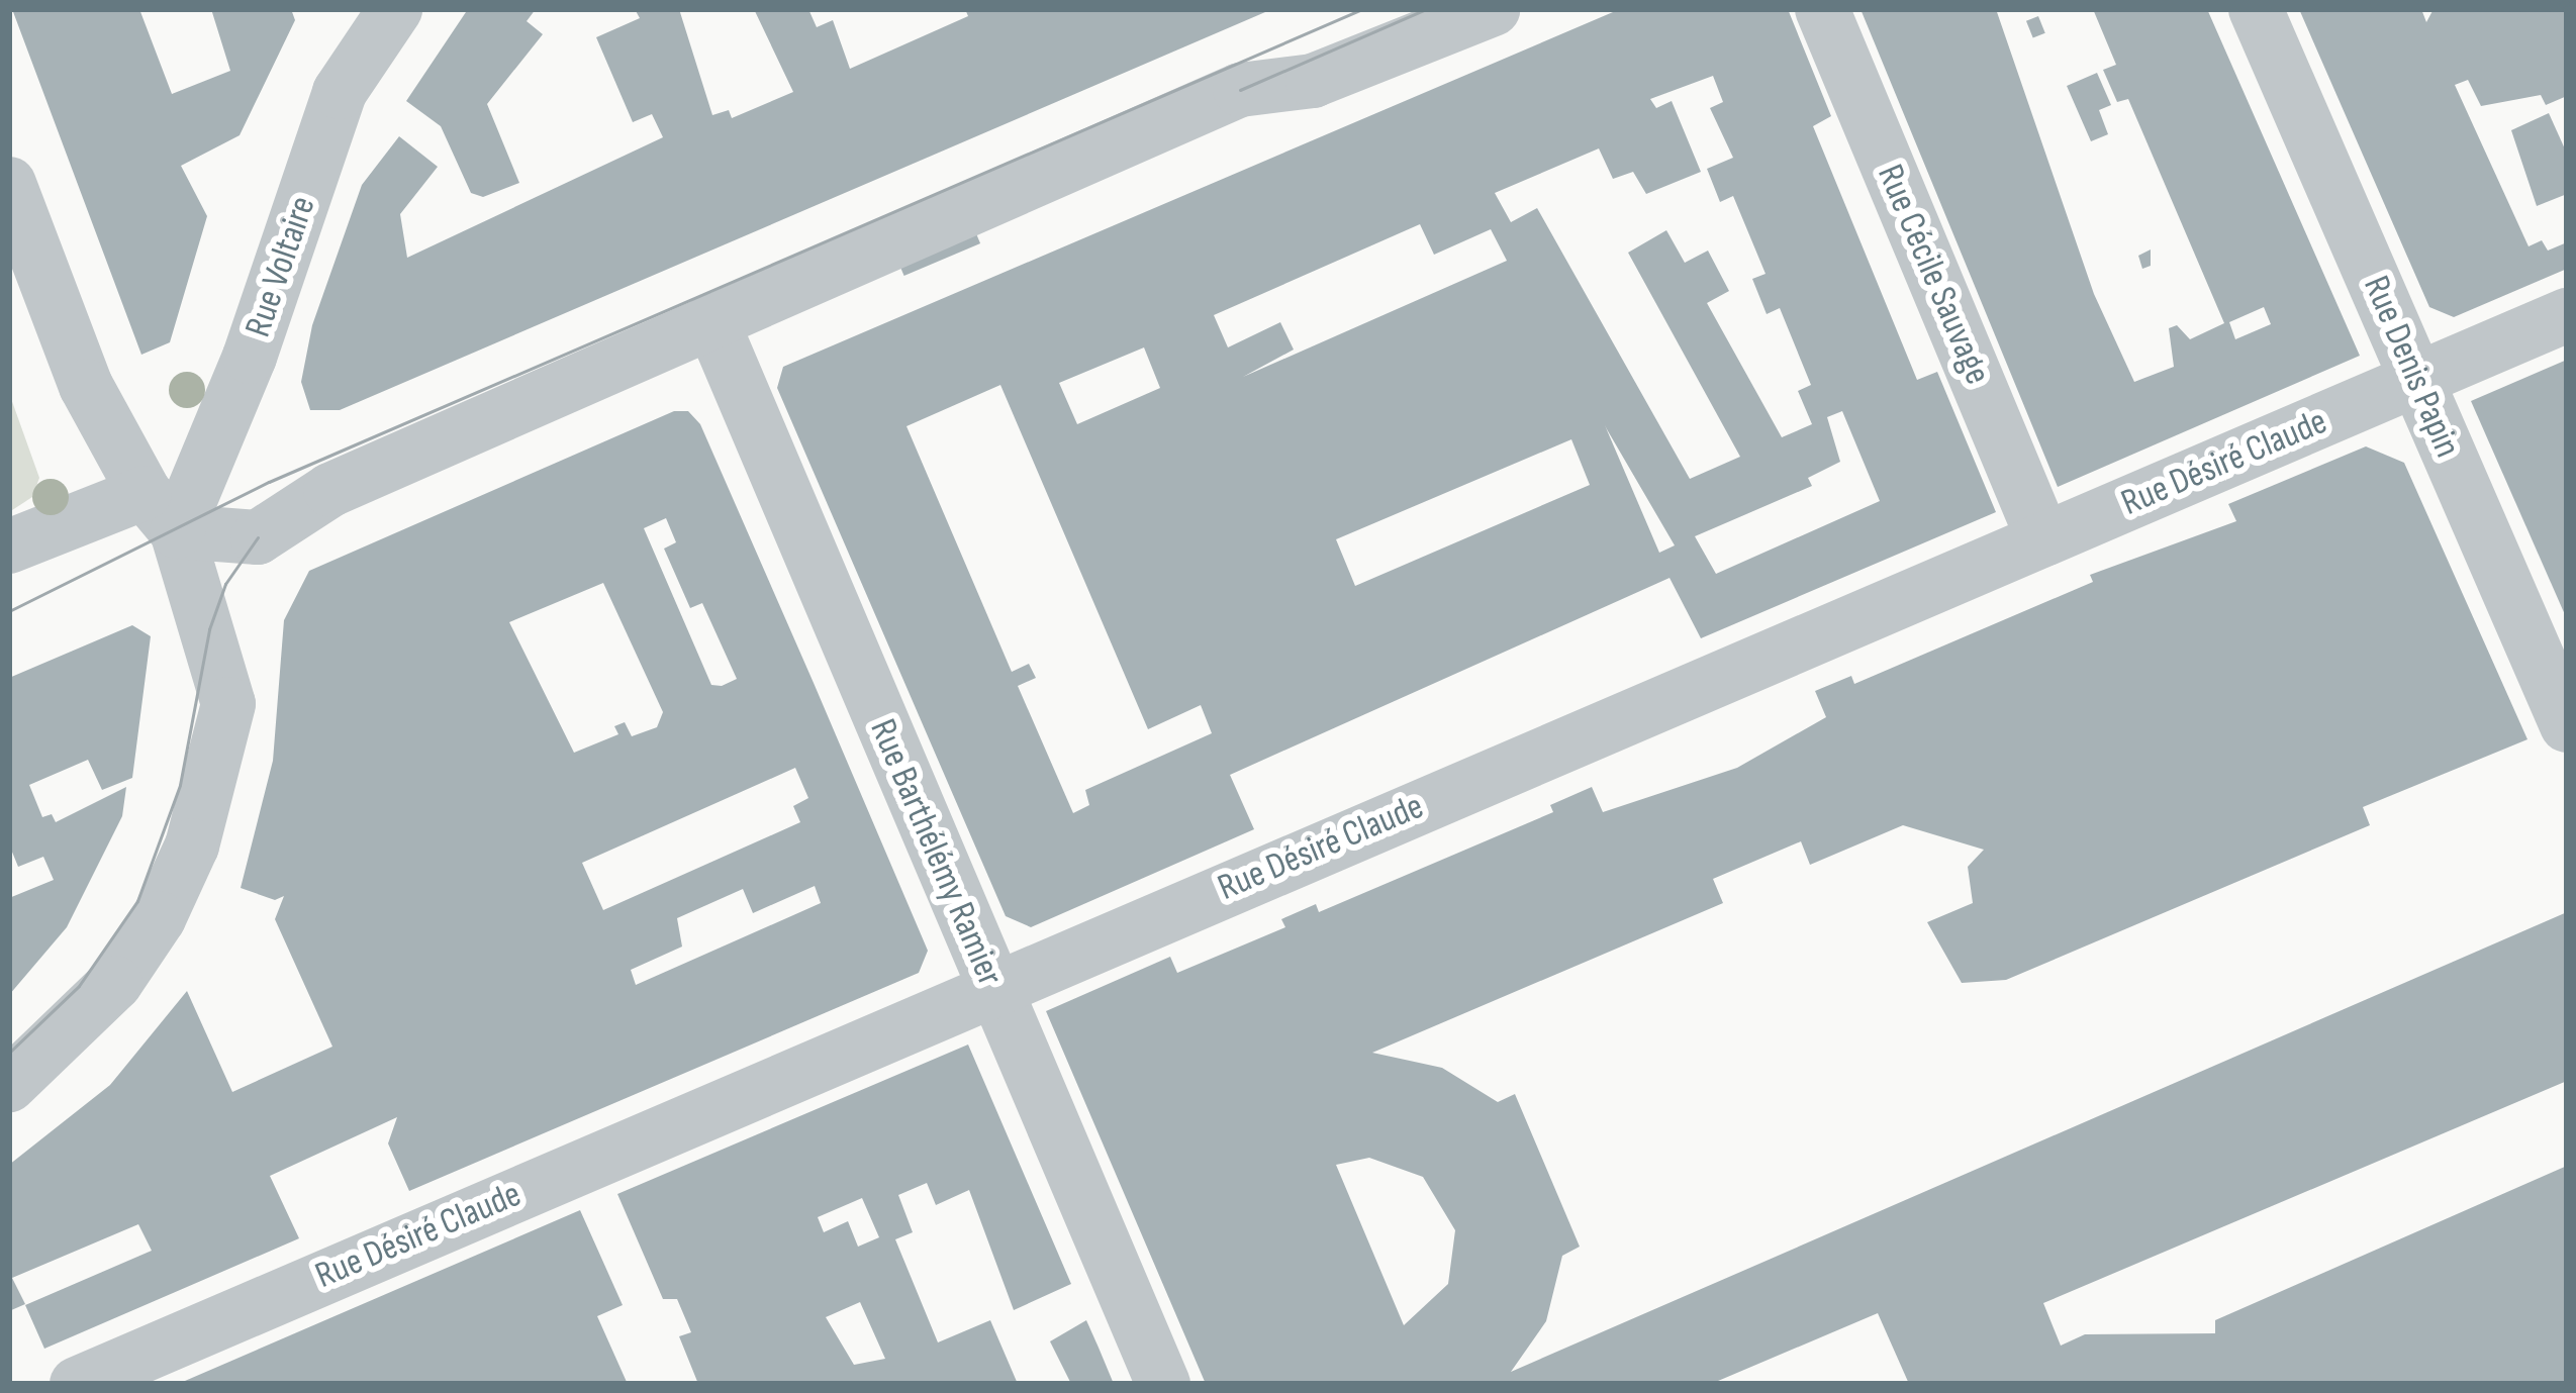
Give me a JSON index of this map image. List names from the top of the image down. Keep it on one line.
{"streets":{"street":["Rue Voltaire","Rue Cécile Sauvage","Rue Denis Papin","Rue Désiré Claude","Rue Barthélémy Ramier"]},"crossings":[["Rue Cécile Sauvage","Rue Désiré Claude"],["Rue Denis Papin","Rue Désiré Claude"],["Rue Désiré Claude","Rue Barthélémy Ramier"]]}
